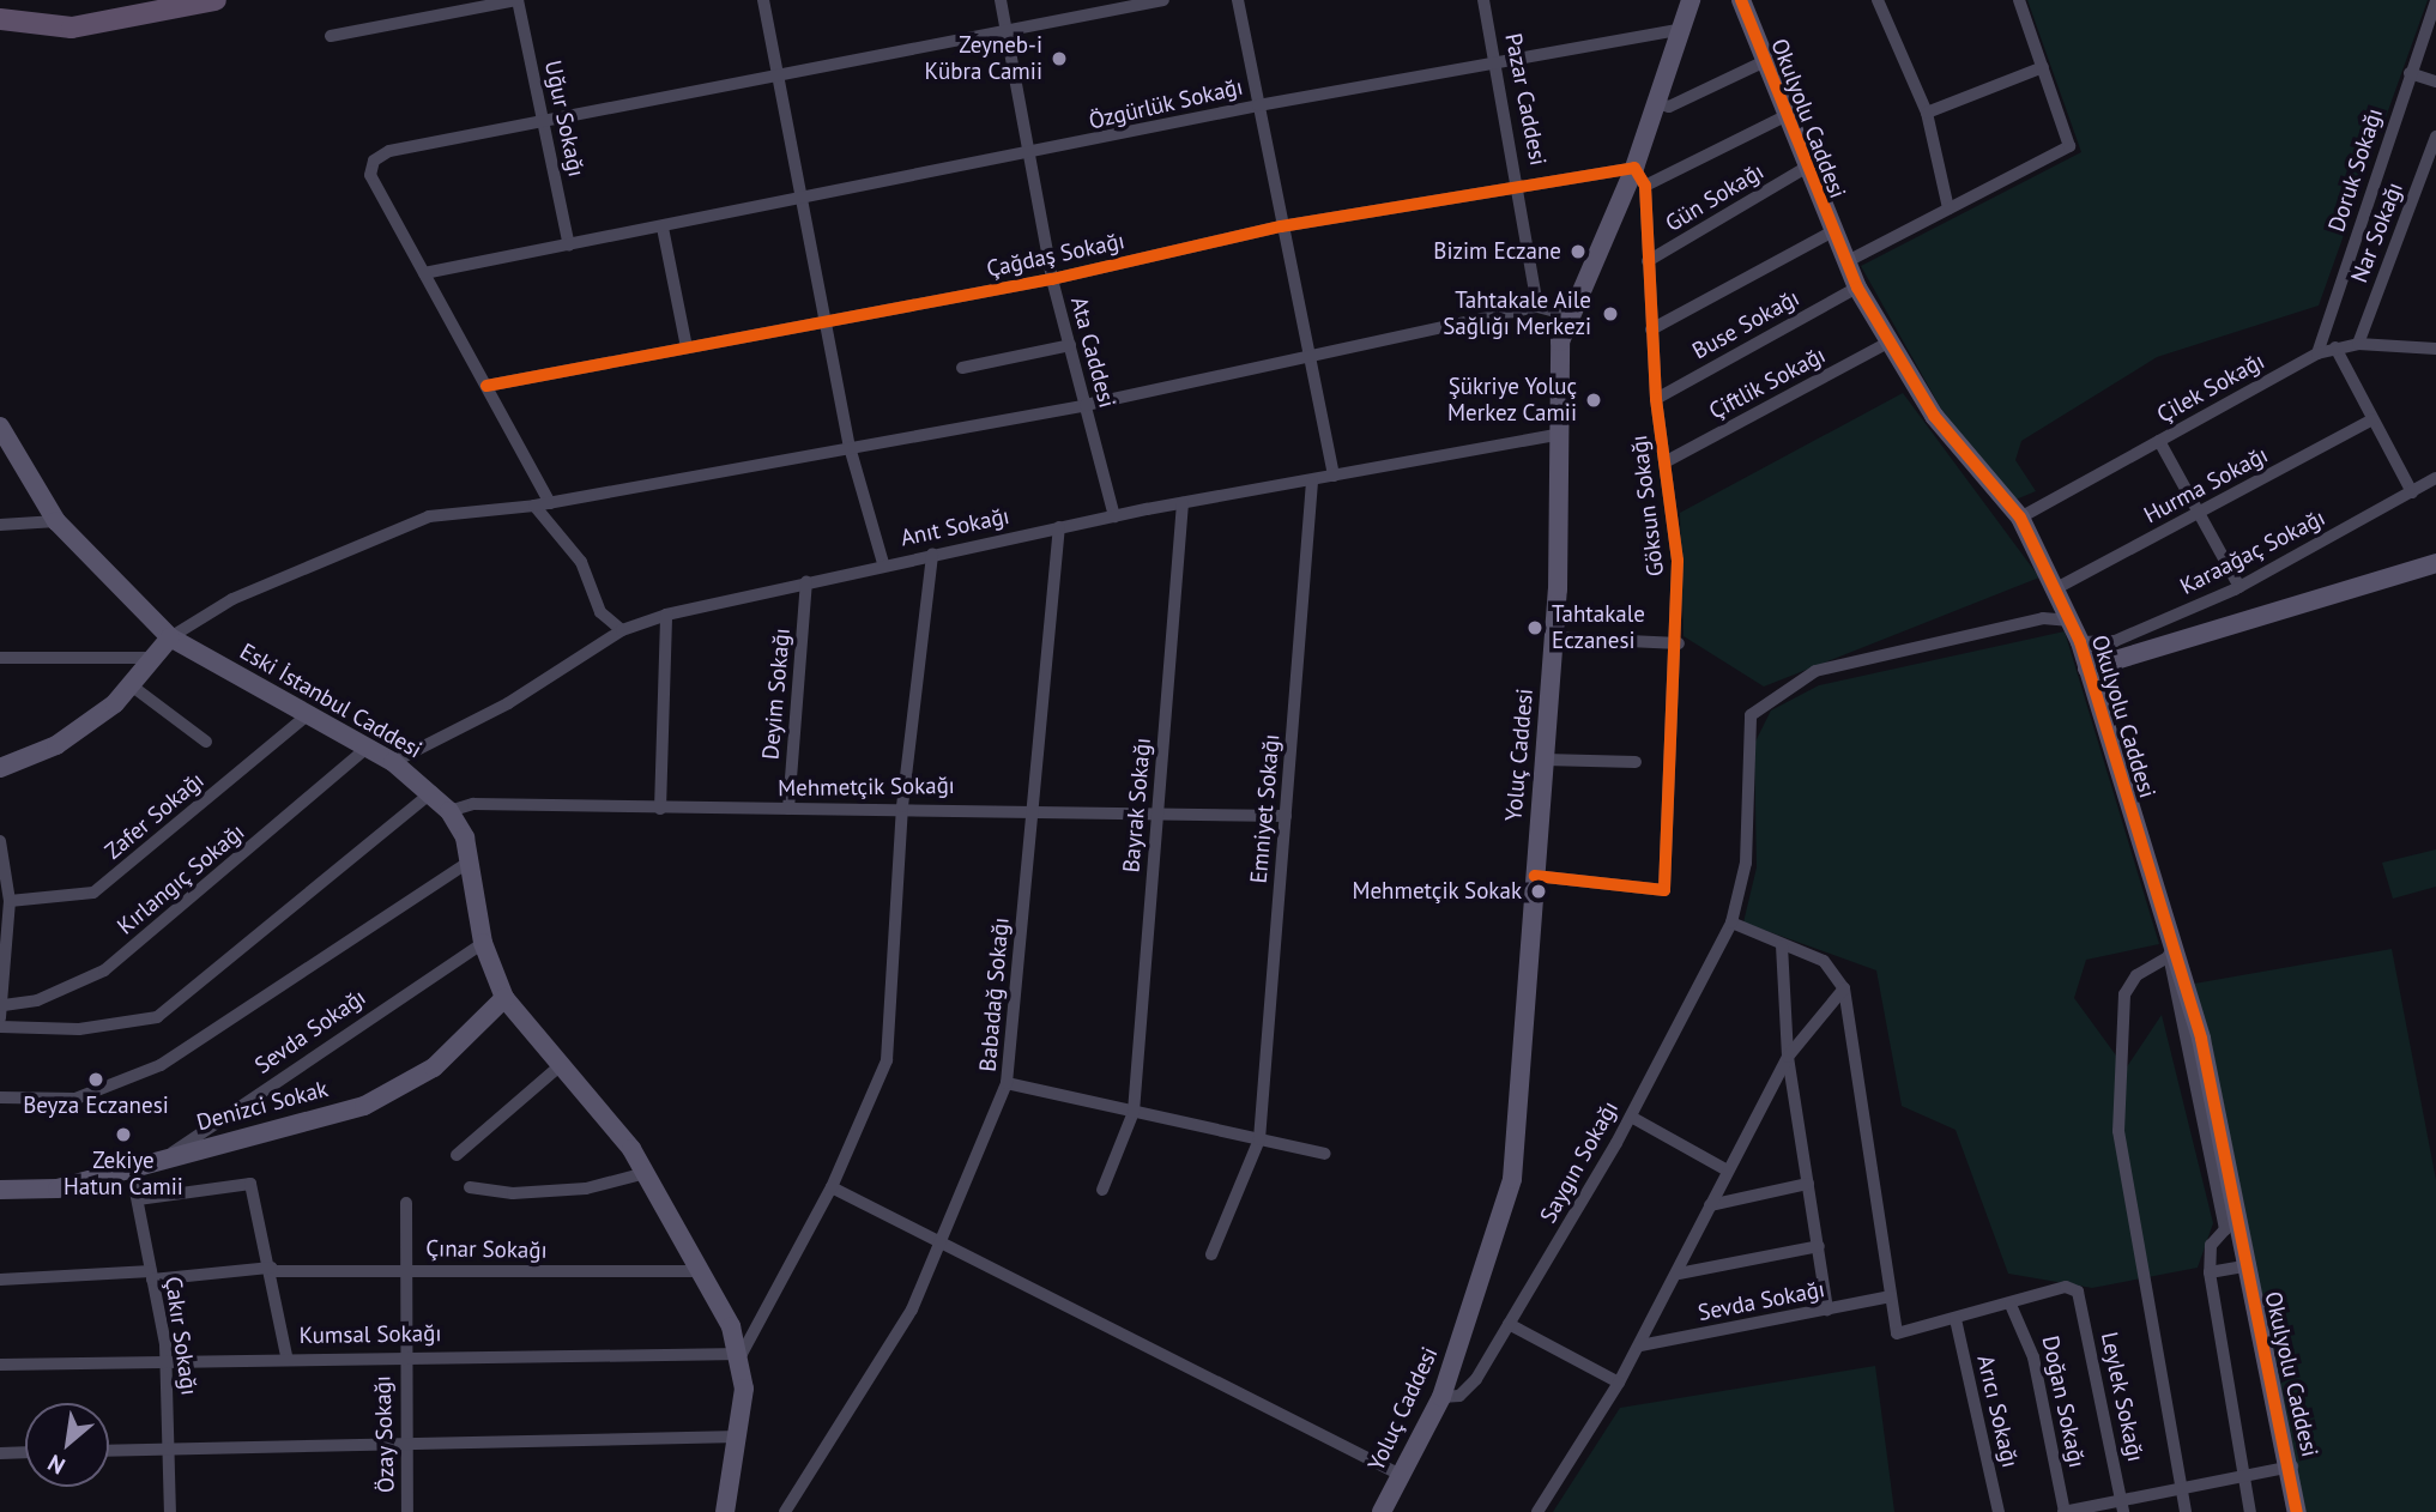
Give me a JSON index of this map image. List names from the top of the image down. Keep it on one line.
{"streets":{"street":["Pazar Caddesi","Özgürlük Sokağı","Uğur Sokağı","Okulyolu Caddesi","Doruk Sokağı","Gün Sokağı","Nar Sokağı","Çağdaş Sokağı","Buse Sokağı","Ata Caddesi","Çiftlik Sokağı","Çilek Sokağı","Hurma Sokağı","Göksun Sokağı","Anıt Sokağı","Karaağaç Sokağı","Deyim Sokağı","Eski İstanbul Caddesi","Yoluç Caddesi","Mehmetçik Sokağı","Bayrak Sokağı","Emniyet Sokağı","Zafer Sokağı","Kırlangıç Sokağı","Babadağ Sokağı","Sevda Sokağı","Denizci Sokak","Saygın Sokağı","Çınar Sokağı","Kumsal Sokağı","Çakır Sokağı","Leylek Sokağı","Doğan Sokağı","Arıcı Sokağı","Özay Sokağı"]},"crossings":[["Pazar Caddesi","Özgürlük Sokağı"],["Pazar Caddesi","Çağdaş Sokağı"],["Özgürlük Sokağı","Uğur Sokağı"],["Özgürlük Sokağı","Ata Caddesi"],["Özgürlük Sokağı","Yoluç Caddesi"],["Okulyolu Caddesi","Gün Sokağı"],["Okulyolu Caddesi","Buse Sokağı"],["Okulyolu Caddesi","Çiftlik Sokağı"],["Okulyolu Caddesi","Çilek Sokağı"],["Okulyolu Caddesi","Hurma Sokağı"],["Okulyolu Caddesi","Karaağaç Sokağı"],["Okulyolu Caddesi","Saygın Sokağı"],["Doruk Sokağı","Çilek Sokağı"],["Gün Sokağı","Göksun Sokağı"],["Nar Sokağı","Çilek Sokağı"],["Çağdaş Sokağı","Ata Caddesi"],["Çağdaş Sokağı","Göksun Sokağı"],["Çağdaş Sokağı","Yoluç Caddesi"],["Buse Sokağı","Göksun Sokağı"],["Ata Caddesi","Anıt Sokağı"],["Çiftlik Sokağı","Göksun Sokağı"],["Göksun Sokağı","Yoluç Caddesi"],["Anıt Sokağı","Deyim Sokağı"],["Anıt Sokağı","Eski İstanbul Caddesi"],["Anıt Sokağı","Yoluç Caddesi"],["Anıt Sokağı","Bayrak Sokağı"],["Anıt Sokağı","Emniyet Sokağı"],["Anıt Sokağı","Babadağ Sokağı"],["Deyim Sokağı","Mehmetçik Sokağı"],["Eski İstanbul Caddesi","Mehmetçik Sokağı"],["Eski İstanbul Caddesi","Zafer Sokağı"],["Eski İstanbul Caddesi","Kırlangıç Sokağı"],["Eski İstanbul Caddesi","Sevda Sokağı"],["Eski İstanbul Caddesi","Denizci Sokak"],["Eski İstanbul Caddesi","Çınar Sokağı"],["Eski İstanbul Caddesi","Kumsal Sokağı"],["Yoluç Caddesi","Saygın Sokağı"],["Mehmetçik Sokağı","Bayrak Sokağı"],["Mehmetçik Sokağı","Emniyet Sokağı"],["Mehmetçik Sokağı","Babadağ Sokağı"],["Sevda Sokağı","Denizci Sokak"],["Denizci Sokak","Çakır Sokağı"],["Çınar Sokağı","Çakır Sokağı"],["Çınar Sokağı","Özay Sokağı"],["Kumsal Sokağı","Çakır Sokağı"],["Kumsal Sokağı","Özay Sokağı"],["Leylek Sokağı","Doğan Sokağı"]],"places":["Zeyneb-i Kübra Camii","Bizim Eczane","Tahtakale Aile Sağlığı Merkezi","Şükriye Yoluç Merkez Camii","Tahtakale Eczanesi","Mehmetçik Sokak","Beyza Eczanesi","Zekiye Hatun Camii"],"north":"bottom left"}
